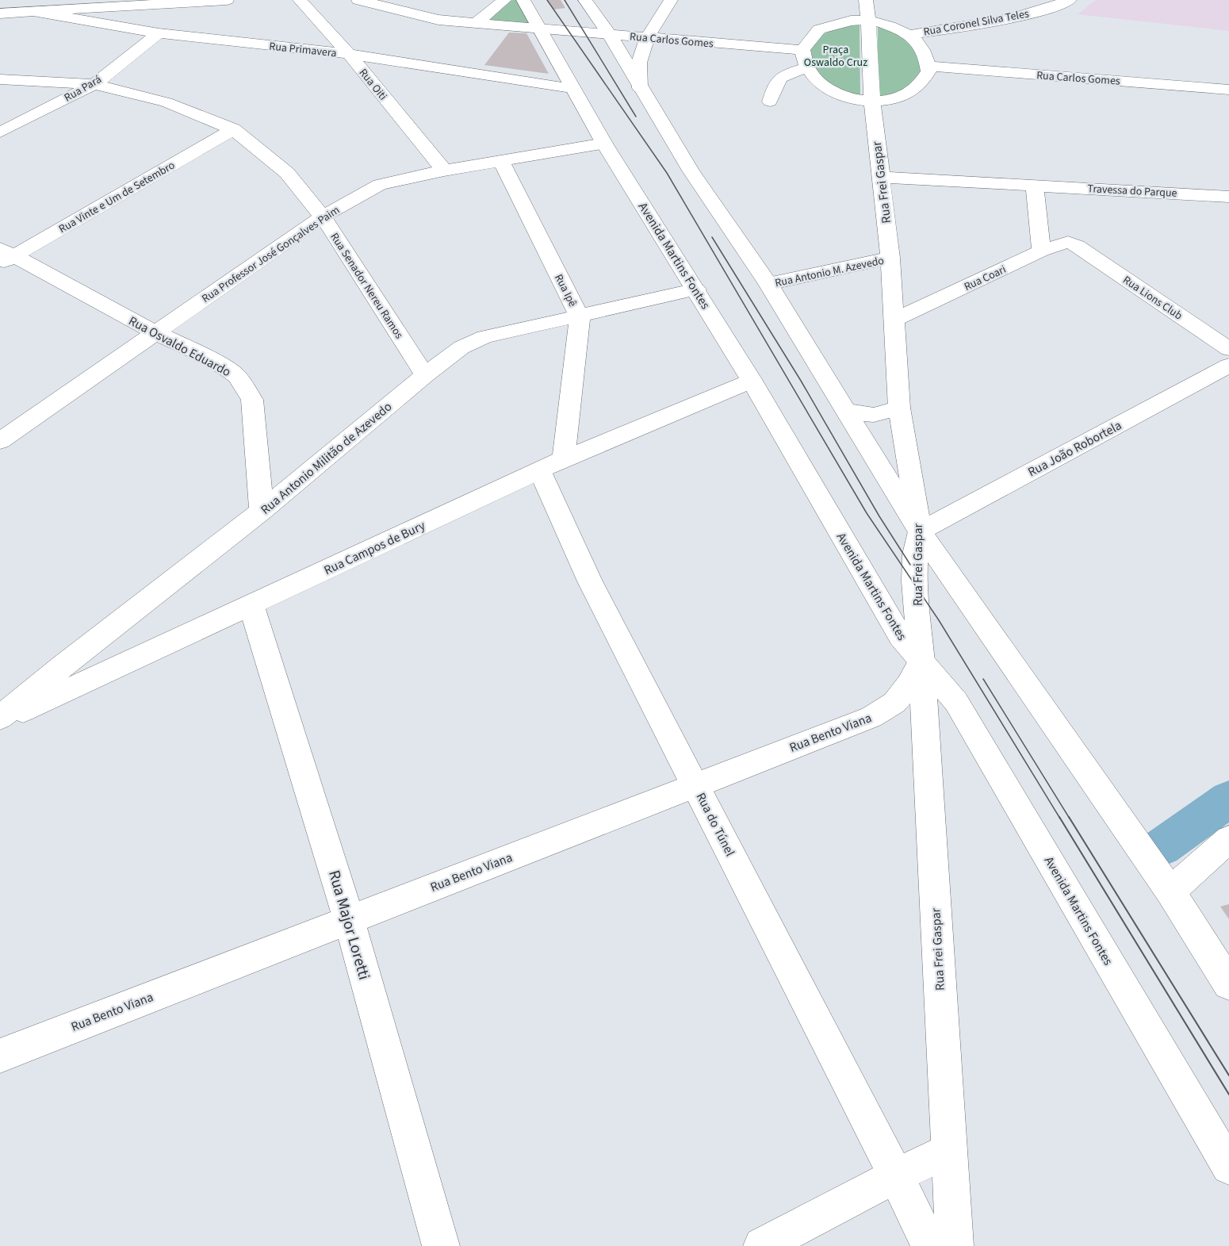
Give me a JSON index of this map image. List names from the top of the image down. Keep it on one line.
{"streets":{"street":["Rua Coronel Silva Teles","Rua Carlos Gomes","Rua Primavera","Rua Oiti","Rua Pará","Rua Frei Gaspar","Travessa do Parque","Rua Vinte e Um de Setembro","Rua Professor José Gonçalves Paim","Avenida Martins Fontes","Rua Antonio M. Azevedo","Rua Coari","Rua Senador Nereu Ramos","Rua Ipê","Rua Lions Club","Rua Osvaldo Eduardo","Rua João Robortela","Rua Antonio Militão de Azevedo","Rua Campos de Bury","Rua Bento Viana","Rua do Túnel","Rua Major Loretti"]},"crossings":[["Rua Carlos Gomes","Avenida Martins Fontes"],["Rua Primavera","Rua Oiti"],["Rua Primavera","Rua Pará"],["Rua Primavera","Avenida Martins Fontes"],["Rua Oiti","Rua Professor José Gonçalves Paim"],["Rua Pará","Rua Senador Nereu Ramos"],["Rua Frei Gaspar","Travessa do Parque"],["Rua Frei Gaspar","Avenida Martins Fontes"],["Rua Frei Gaspar","Rua Antonio M. Azevedo"],["Rua Frei Gaspar","Rua Coari"],["Rua Frei Gaspar","Rua João Robortela"],["Rua Frei Gaspar","Rua Bento Viana"],["Rua Vinte e Um de Setembro","Rua Senador Nereu Ramos"],["Rua Vinte e Um de Setembro","Rua Osvaldo Eduardo"],["Rua Professor José Gonçalves Paim","Avenida Martins Fontes"],["Rua Professor José Gonçalves Paim","Rua Senador Nereu Ramos"],["Rua Professor José Gonçalves Paim","Rua Ipê"],["Rua Professor José Gonçalves Paim","Rua Osvaldo Eduardo"],["Avenida Martins Fontes","Rua Antonio Militão de Azevedo"],["Avenida Martins Fontes","Rua Campos de Bury"],["Avenida Martins Fontes","Rua Bento Viana"],["Rua Coari","Rua Lions Club"],["Rua Senador Nereu Ramos","Rua Antonio Militão de Azevedo"],["Rua Ipê","Rua Antonio Militão de Azevedo"],["Rua Ipê","Rua Campos de Bury"],["Rua Osvaldo Eduardo","Rua Antonio Militão de Azevedo"],["Rua Campos de Bury","Rua do Túnel"],["Rua Campos de Bury","Rua Major Loretti"],["Rua Bento Viana","Rua do Túnel"],["Rua Bento Viana","Rua Major Loretti"]],"parks":["Praça Oswaldo Cruz"]}
